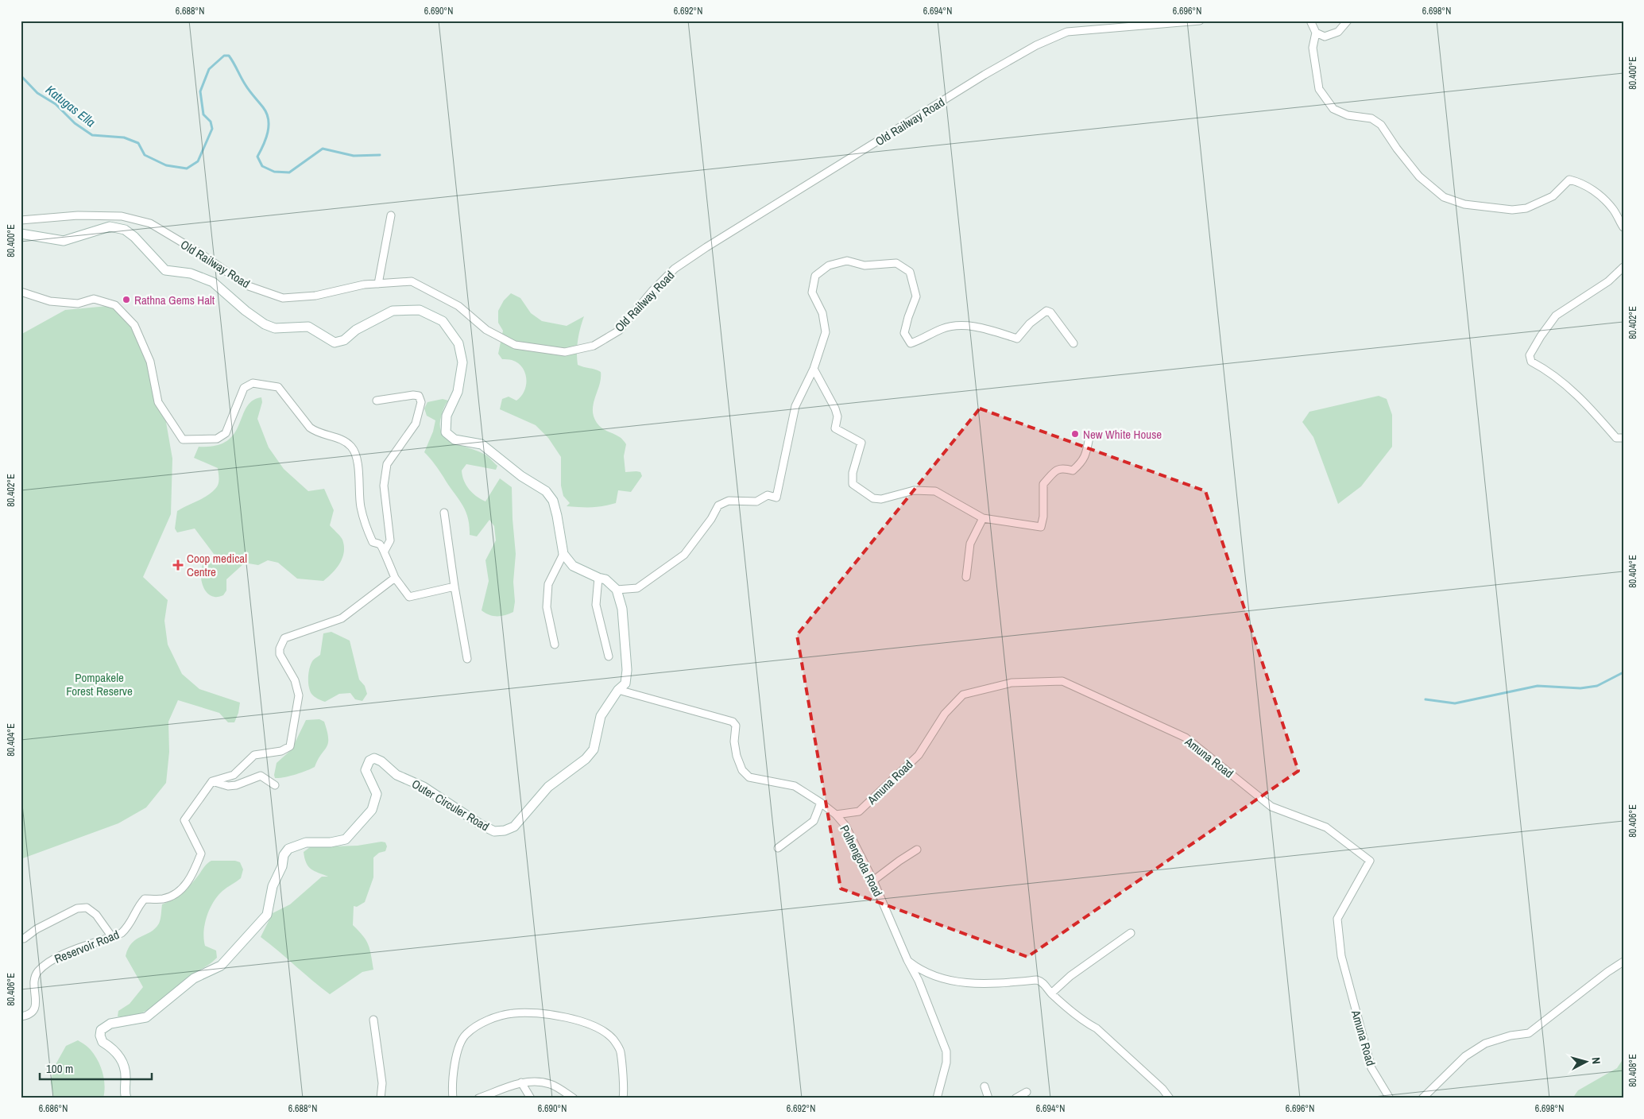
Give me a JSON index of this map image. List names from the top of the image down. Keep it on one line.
{"streets":{"street":["Old Railway Road","Amuna Road","Outer Circuler Road","Polhengoda Road","Reservoir Road"]},"crossings":[["Amuna Road","Polhengoda Road"],["Outer Circuler Road","Polhengoda Road"]],"water":["Katugas Ella"],"parks":["Pompakele Forest Reserve"],"places":{"other":["Rathna Gems Halt","New White House"],"health":["Coop medical Centre"]},"scale_bar":"100 m","north":"right","coordinates":["6.688°N","6.690°N","6.692°N","6.694°N","6.696°N","6.698°N","80.400°E","80.402°E","80.404°E","80.406°E","80.408°E","6.686°N"]}
